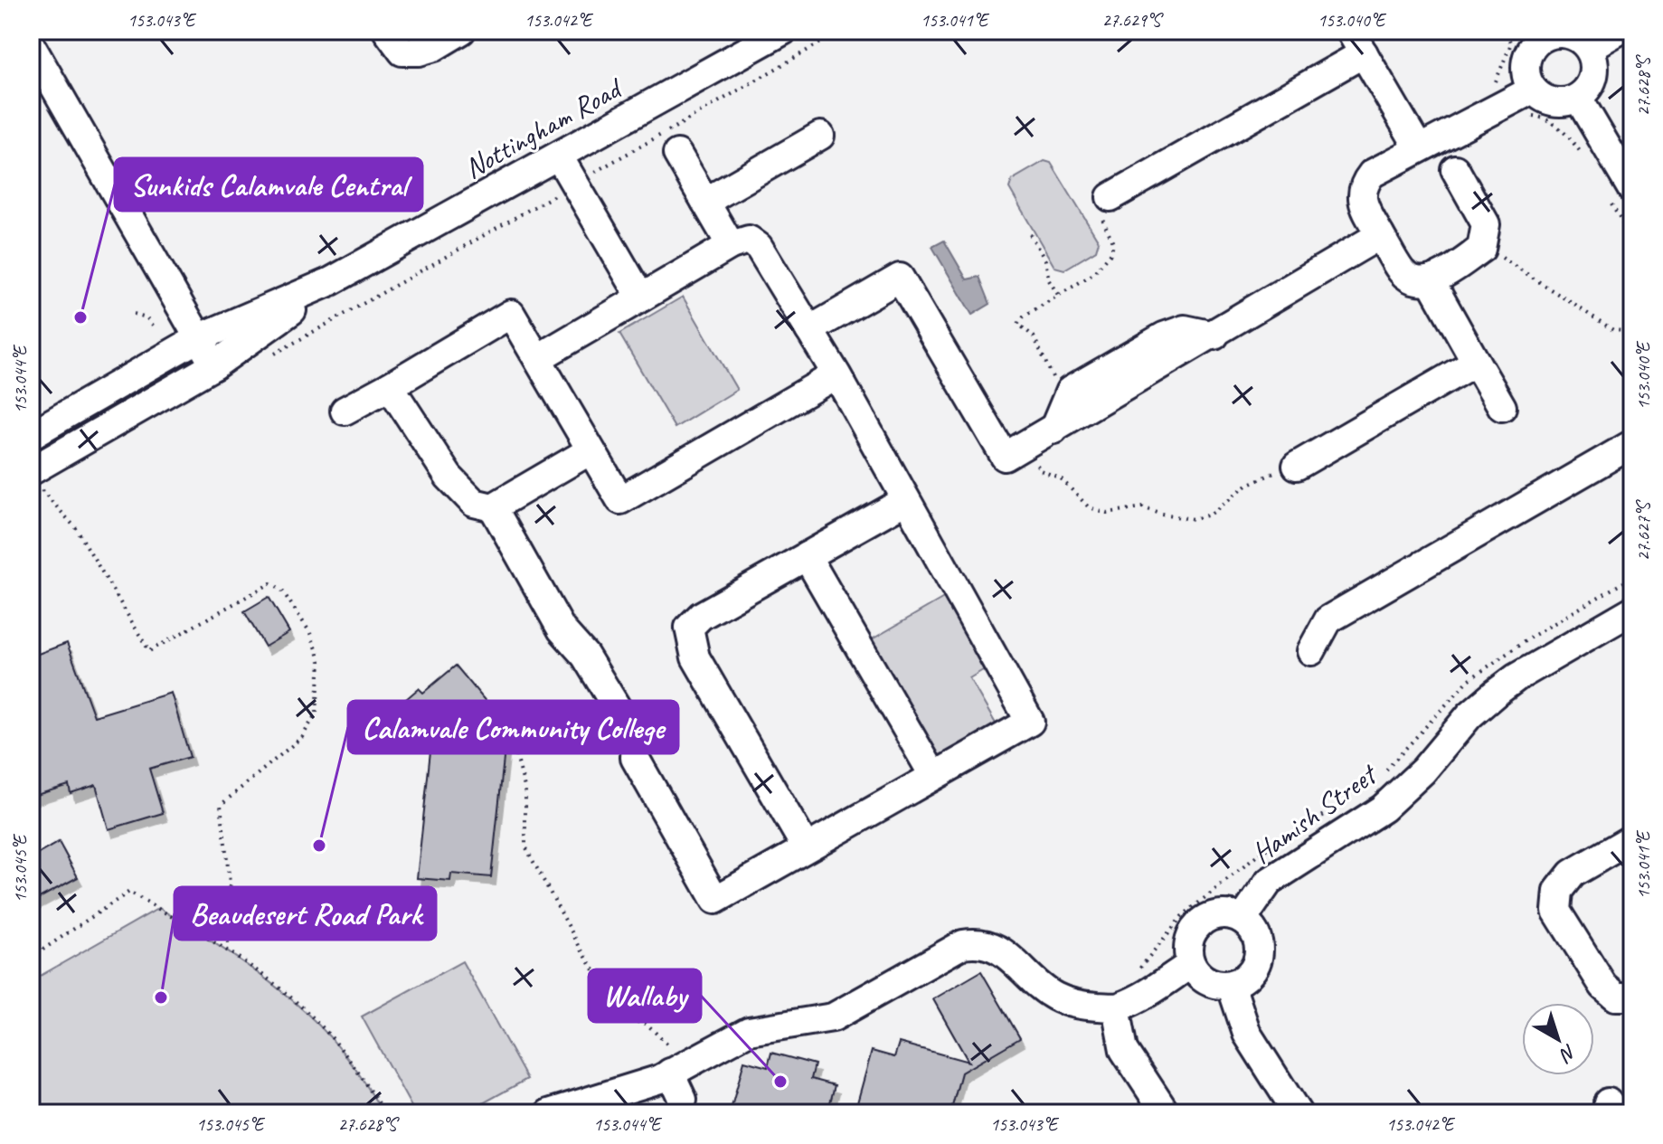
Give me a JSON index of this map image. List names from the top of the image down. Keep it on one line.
{"streets":{"street":["Nottingham Road","Hamish Street"]},"places":["Sunkids Calamvale Central","Calamvale Community College","Beaudesert Road Park","Wallaby"],"north":"bottom right","coordinates":["153.043°E","153.042°E","153.041°E","27.629°S","153.040°E","27.628°S","153.044°E","27.627°S","153.045°E"]}
